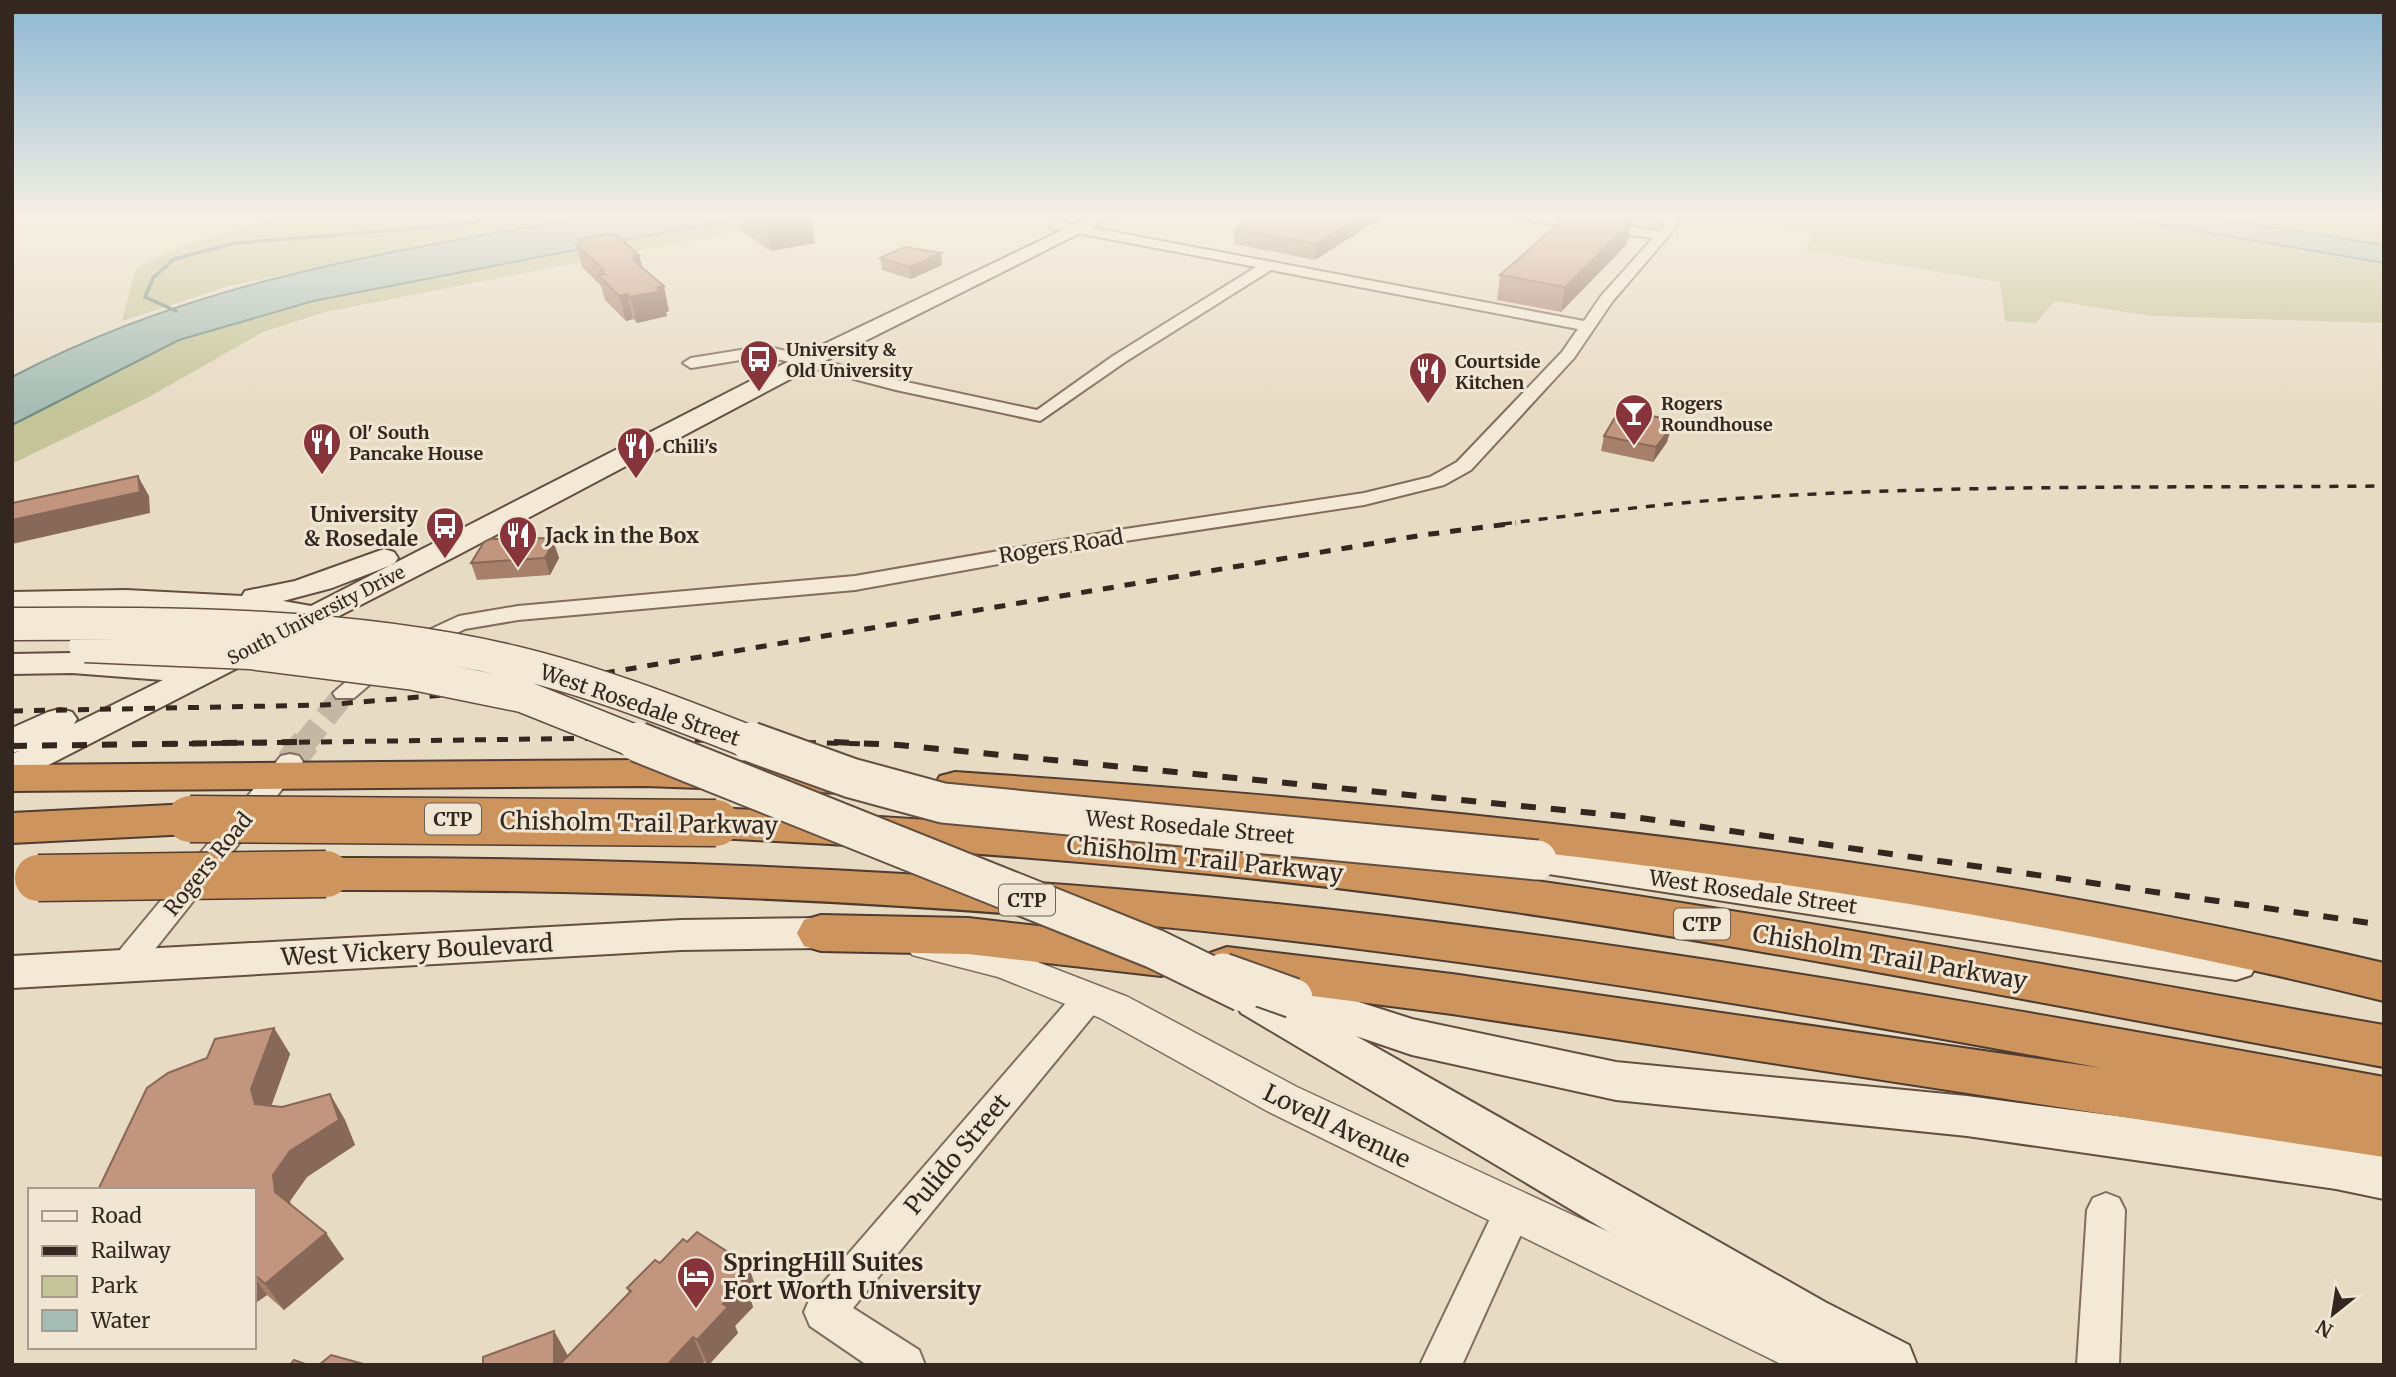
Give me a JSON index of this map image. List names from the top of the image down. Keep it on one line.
{"streets":{"highway":["CTP","Chisholm Trail Parkway"],"main road":["South University Drive","West Rosedale Street","West Vickery Boulevard"],"street":["Rogers Road","Lovell Avenue","Pulido Street"]},"crossings":[["Rogers Road","West Vickery Boulevard"],["West Vickery Boulevard","Lovell Avenue"],["Lovell Avenue","Pulido Street"]],"places":{"bus stop":["University & Old University","University & Rosedale"],"restaurant":["Courtside Kitchen","Ol' South Pancake House","Chili's","Jack in the Box"],"bar":["Rogers Roundhouse"],"hotel":["SpringHill Suites Fort Worth University"]},"legend":["Road","Railway","Park","Water"],"north":"bottom left"}
